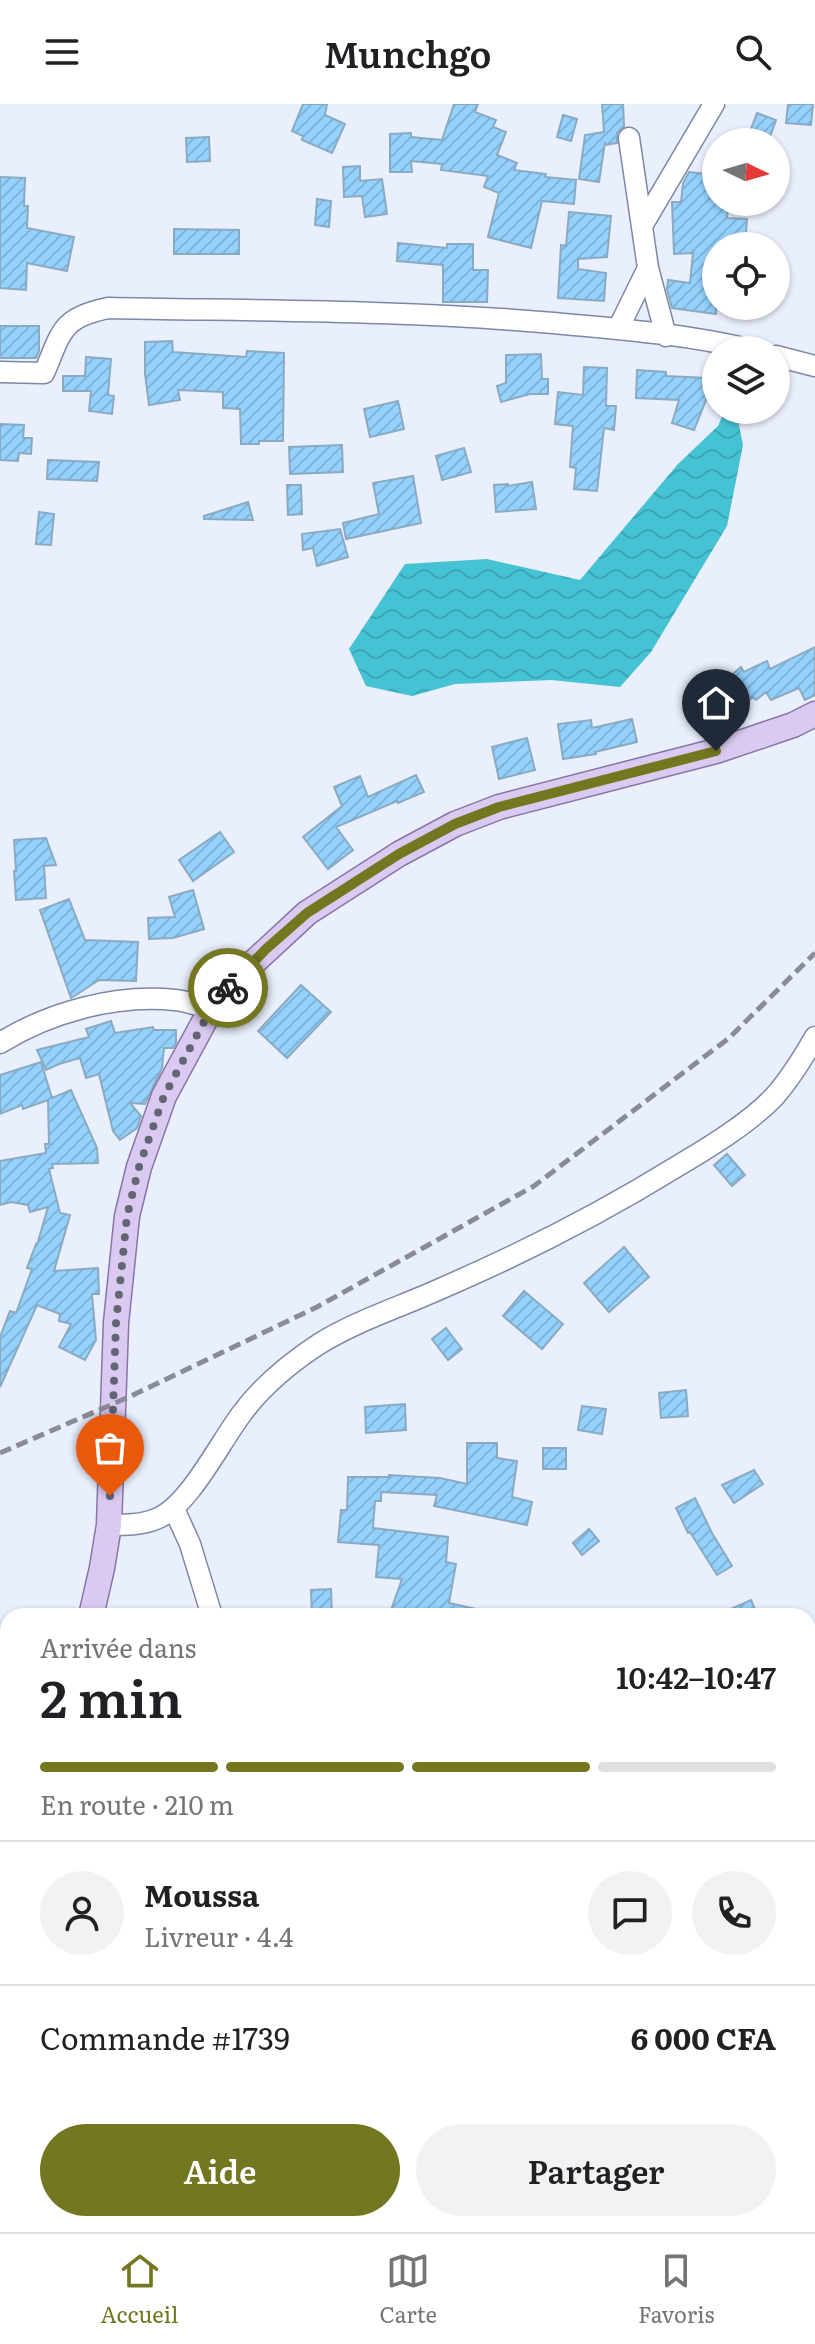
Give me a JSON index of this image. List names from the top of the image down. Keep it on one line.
{"north":"right","page":{"header":"Munchgo","heading":["2 min","Arrivée dans","10:42–10:47"],"panel":["Moussa","Livreur · 4.4","Commande #1739","6 000 CFA"],"bar":"En route · 210 m","buttons":["Aide","Partager"],"tabs":["Accueil","Carte","Favoris"]}}
